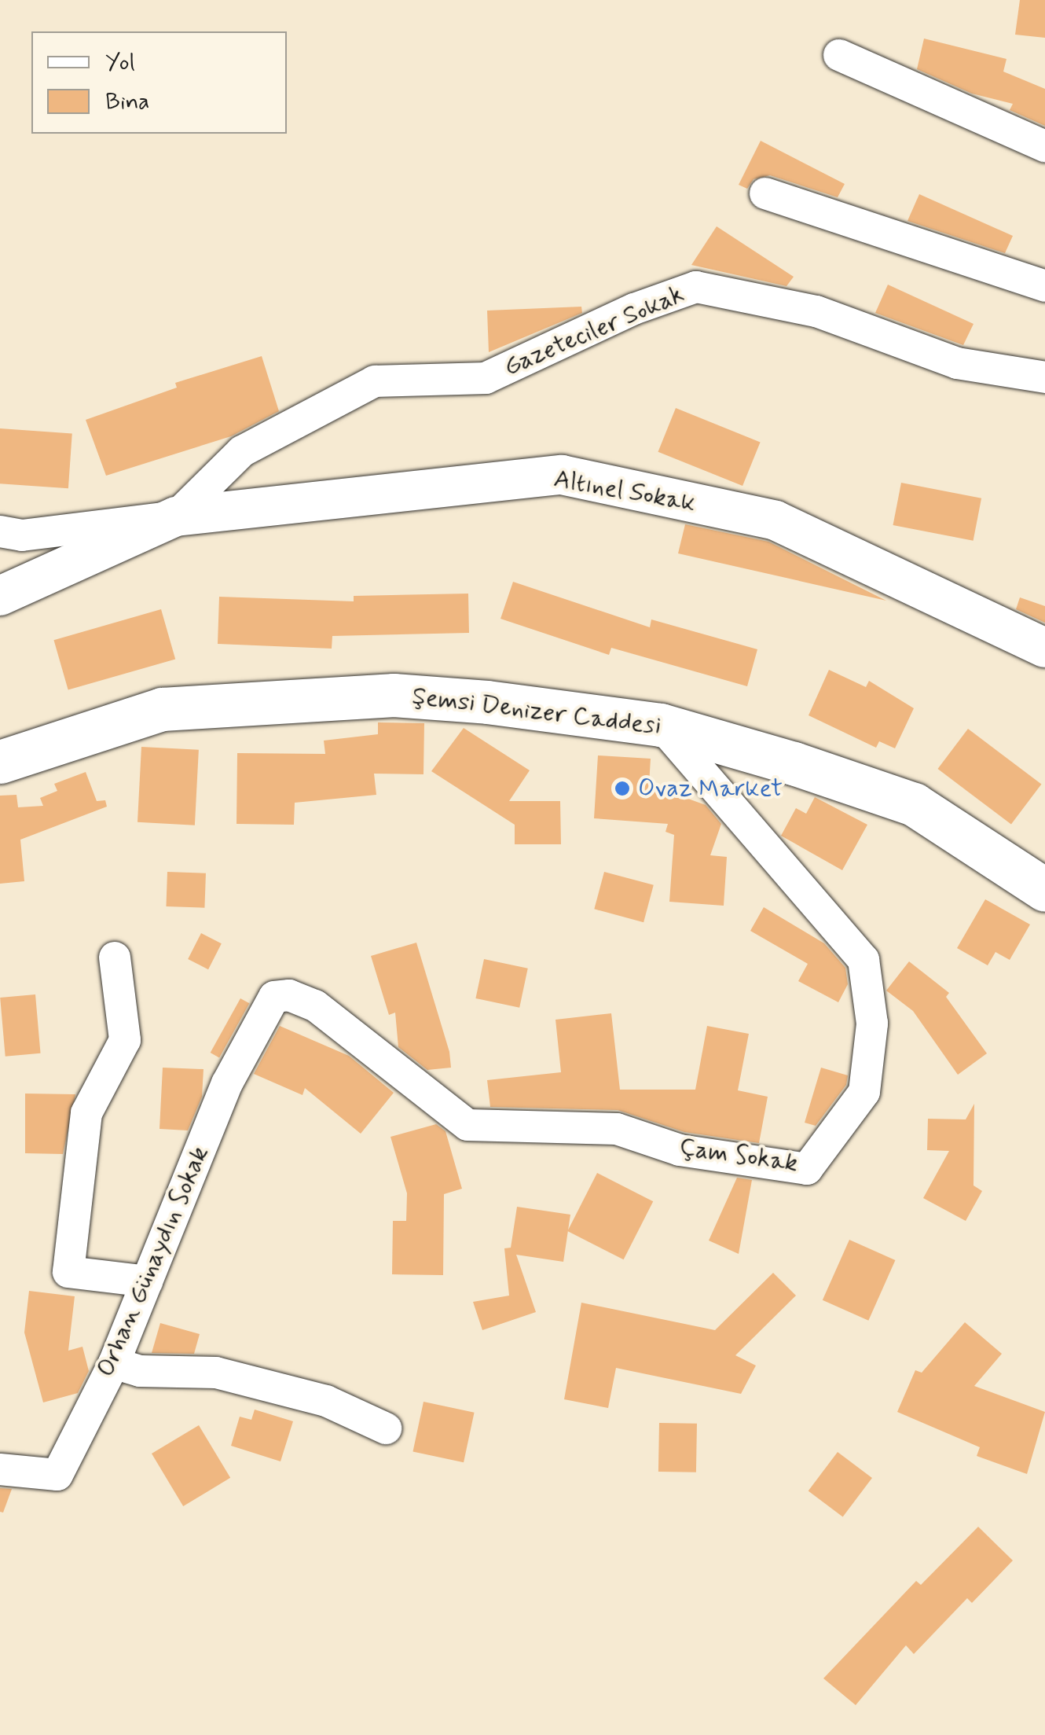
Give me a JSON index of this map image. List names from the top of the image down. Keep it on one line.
{"streets":{"main road":["Şemsi Denizer Caddesi"],"street":["Gazeteciler Sokak","Altınel Sokak","Çam Sokak","Orhan Günaydın Sokak"]},"crossings":[["Gazeteciler Sokak","Altınel Sokak"],["Şemsi Denizer Caddesi","Çam Sokak"],["Çam Sokak","Orhan Günaydın Sokak"]],"places":["Ovaz Market"],"legend":["Yol","Bina"]}
